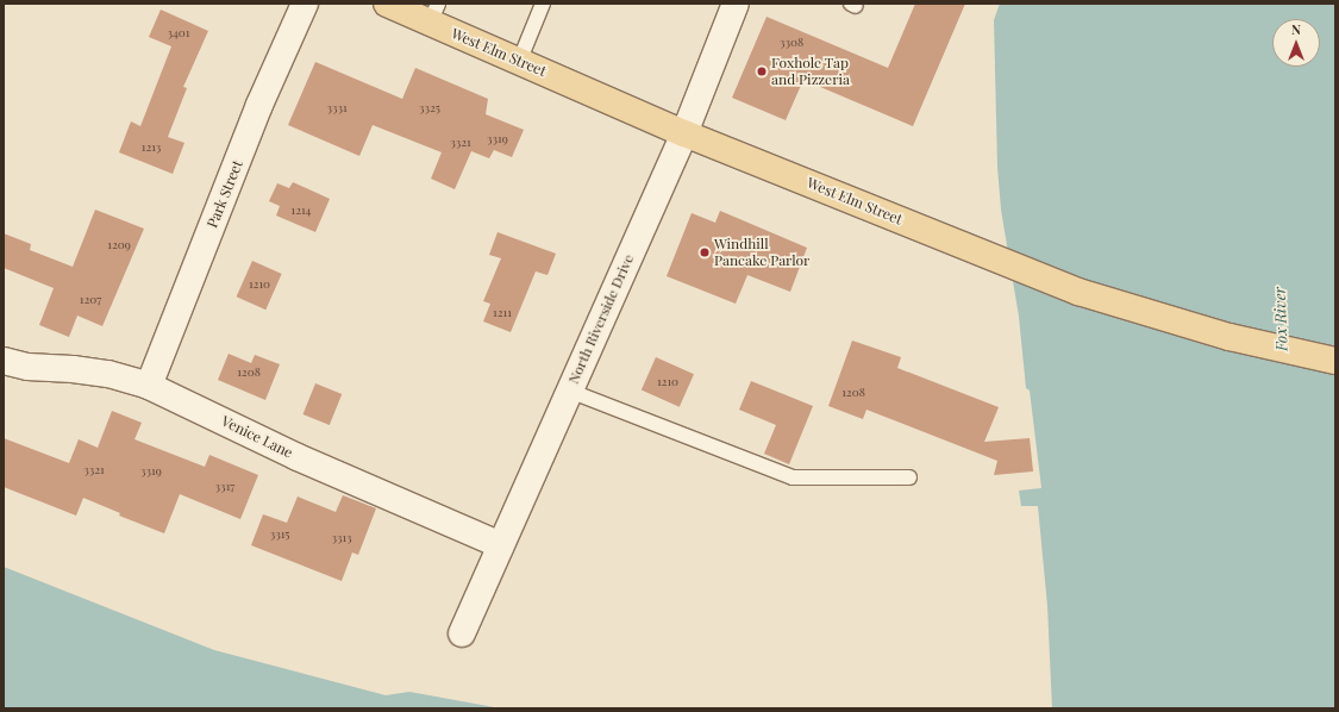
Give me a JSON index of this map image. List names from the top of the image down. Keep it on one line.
{"streets":{"main road":["West Elm Street"],"street":["Park Street","North Riverside Drive","Venice Lane"]},"crossings":[["West Elm Street","North Riverside Drive"],["Park Street","Venice Lane"],["North Riverside Drive","Venice Lane"]],"water":["Fox River"],"places":["Foxhole Tap and Pizzeria","Windhill Pancake Parlor"],"house_numbers":["3401","3308","3331","3325","3319","3321","1213","1214","1209","1210","1207","1211","1208","1210","1208","3321","3319","3317","3315","3313"],"north":"top"}
